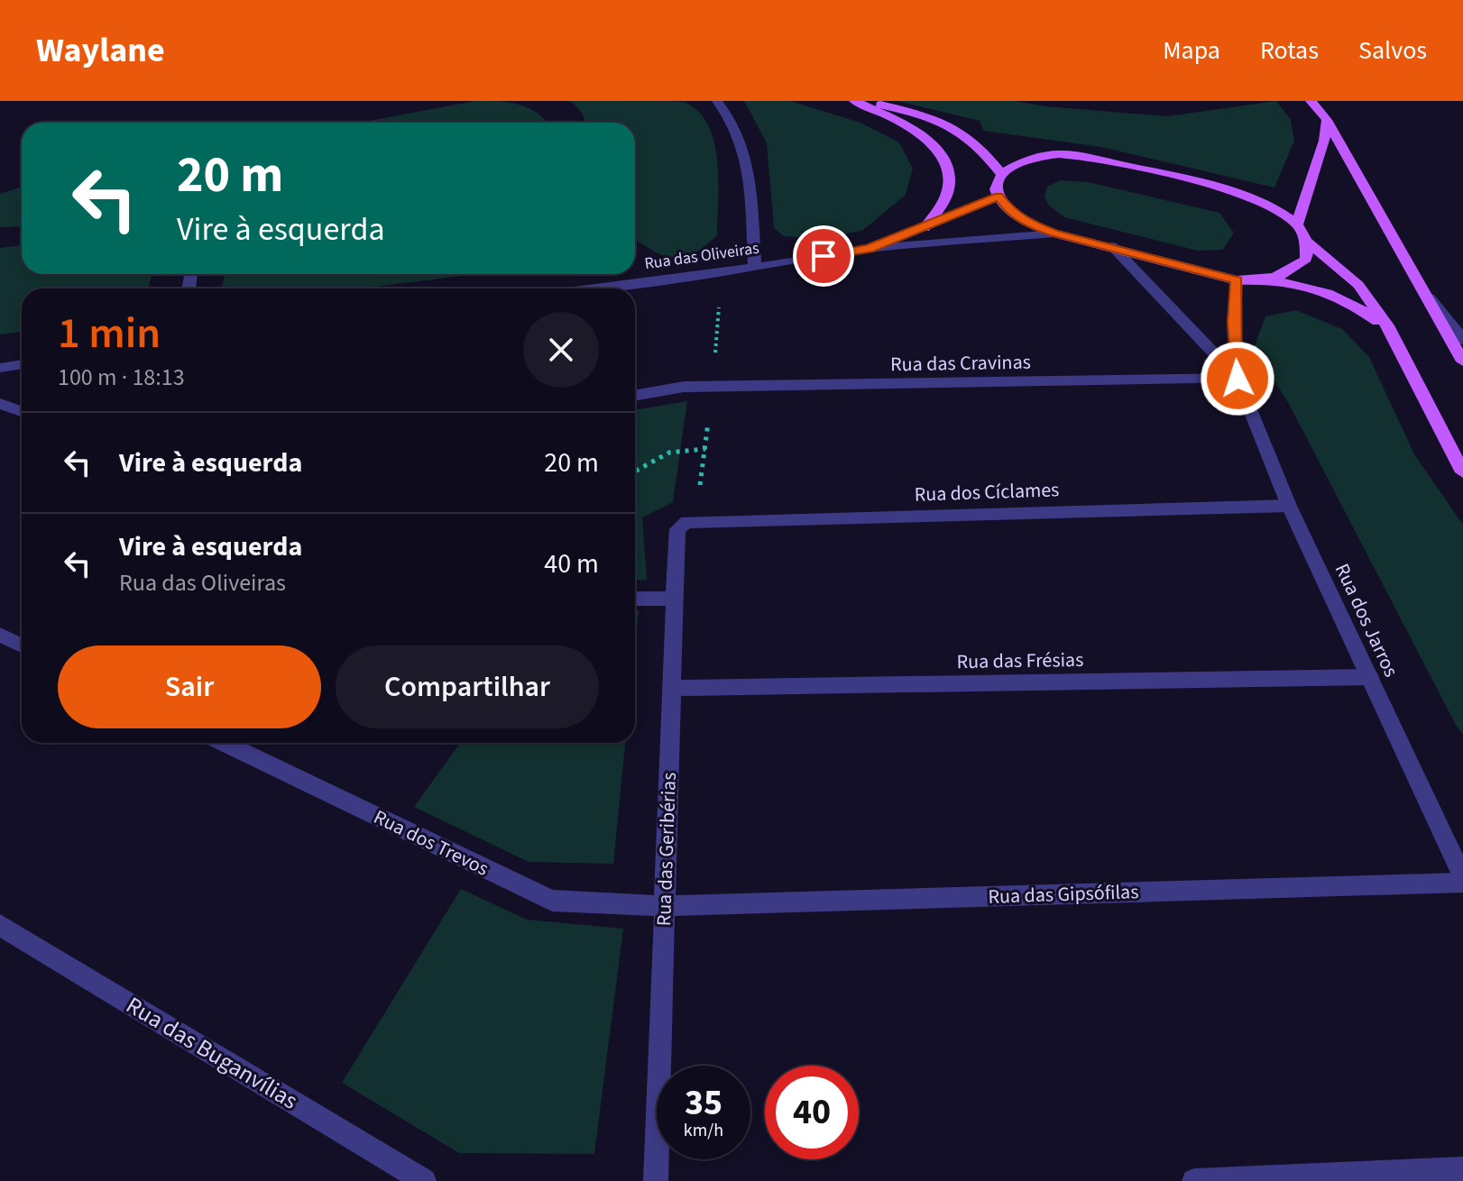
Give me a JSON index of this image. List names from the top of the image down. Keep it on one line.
{"streets":{"street":["Rua das Oliveiras","Rua das Cravinas","Rua dos Cíclames","Rua dos Jarros","Rua das Frésias","Rua dos Trevos","Rua das Geribérias","Rua das Gipsófilas","Rua das Buganvílias"]},"crossings":[["Rua das Cravinas","Rua dos Jarros"],["Rua dos Cíclames","Rua dos Jarros"],["Rua dos Cíclames","Rua das Geribérias"],["Rua dos Jarros","Rua das Frésias"],["Rua dos Jarros","Rua das Gipsófilas"],["Rua das Frésias","Rua das Geribérias"],["Rua dos Trevos","Rua das Geribérias"],["Rua dos Trevos","Rua das Gipsófilas"],["Rua das Geribérias","Rua das Gipsófilas"]],"page":{"header":"Waylane","nav":["Mapa","Rotas","Salvos"],"turn":["20 m","Vire à esquerda"],"heading":["1 min","100 m · 18:13"],"list":[{"name":"Vire à esquerda","value":"20 m"},{"name":"Vire à esquerda","note":"Rua das Oliveiras","value":"40 m"}],"buttons":["Sair","Compartilhar"],"speed":"35 km/h","limit":"40"}}
